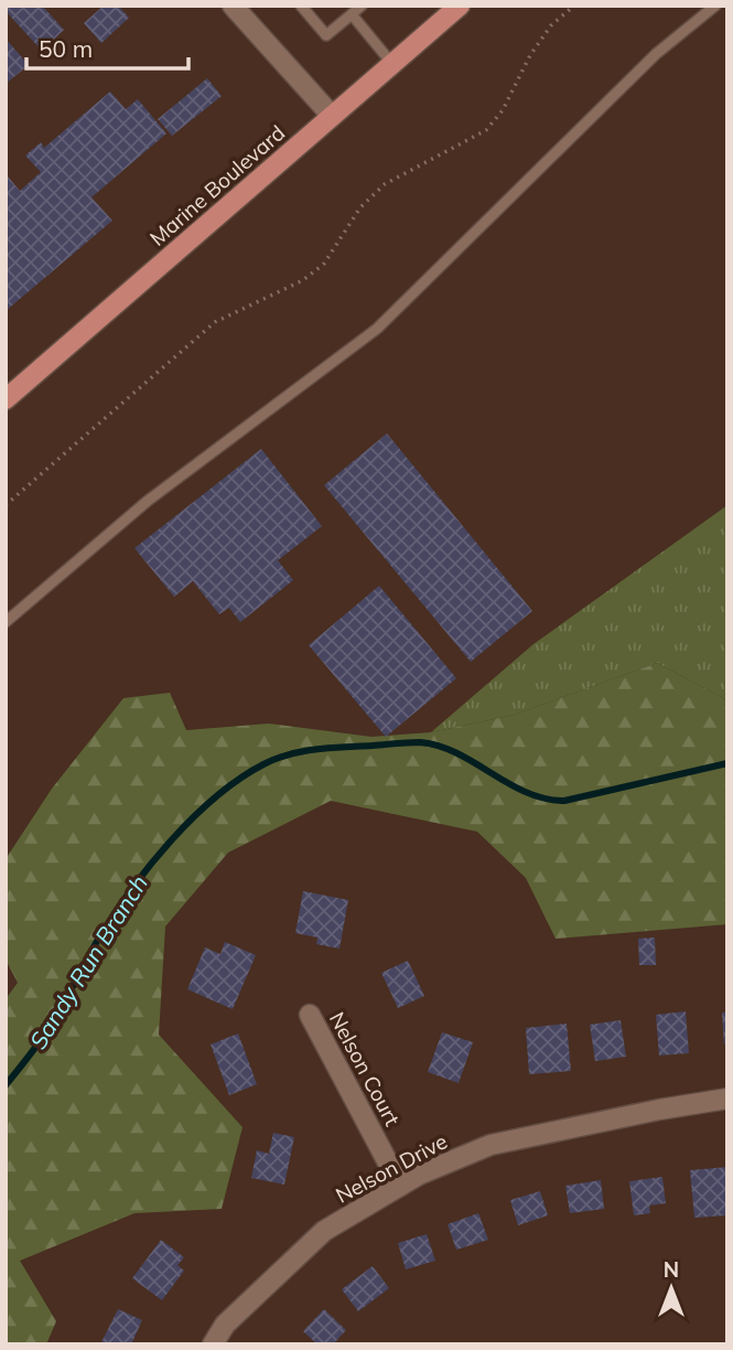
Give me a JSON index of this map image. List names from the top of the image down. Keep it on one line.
{"streets":{"main road":["Marine Boulevard"],"street":["Nelson Court","Nelson Drive"]},"crossings":[["Nelson Court","Nelson Drive"]],"water":["Sandy Run Branch"],"scale_bar":"50 m","north":"top"}
